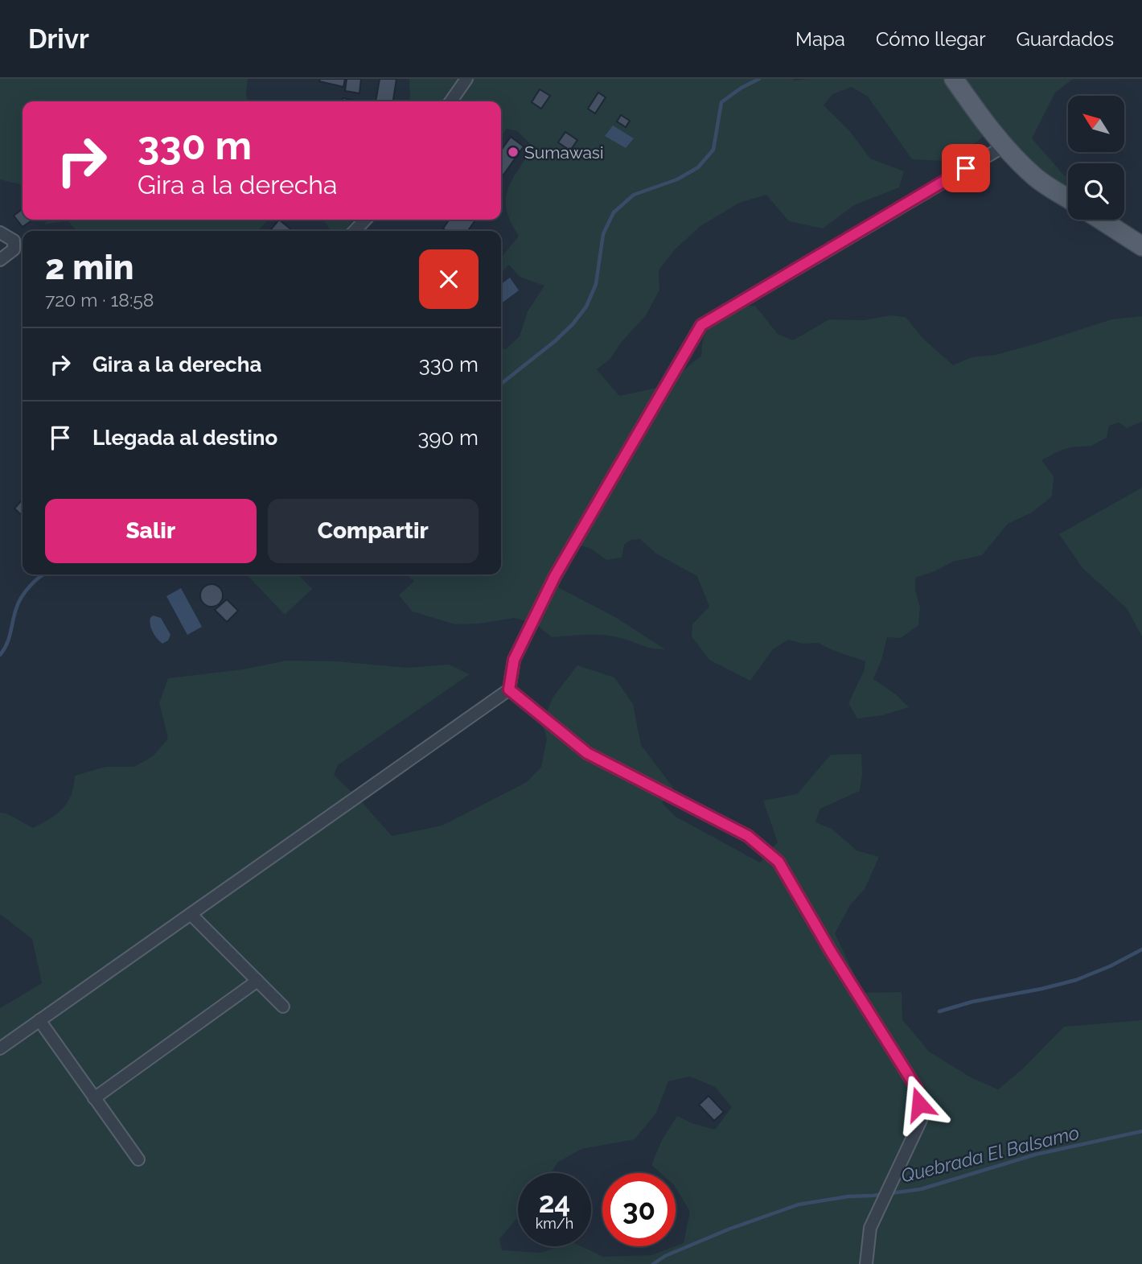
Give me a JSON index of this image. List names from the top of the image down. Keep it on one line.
{"water":["Quebrada El Balsamo"],"places":["Sumawasi"],"north":"top left","page":{"header":"Drivr","nav":["Mapa","Cómo llegar","Guardados"],"turn":["330 m","Gira a la derecha"],"heading":["2 min","720 m · 18:58"],"list":[{"name":"Gira a la derecha","value":"330 m"},{"name":"Llegada al destino","value":"390 m"}],"buttons":["Salir","Compartir"],"speed":"24 km/h","limit":"30"}}
